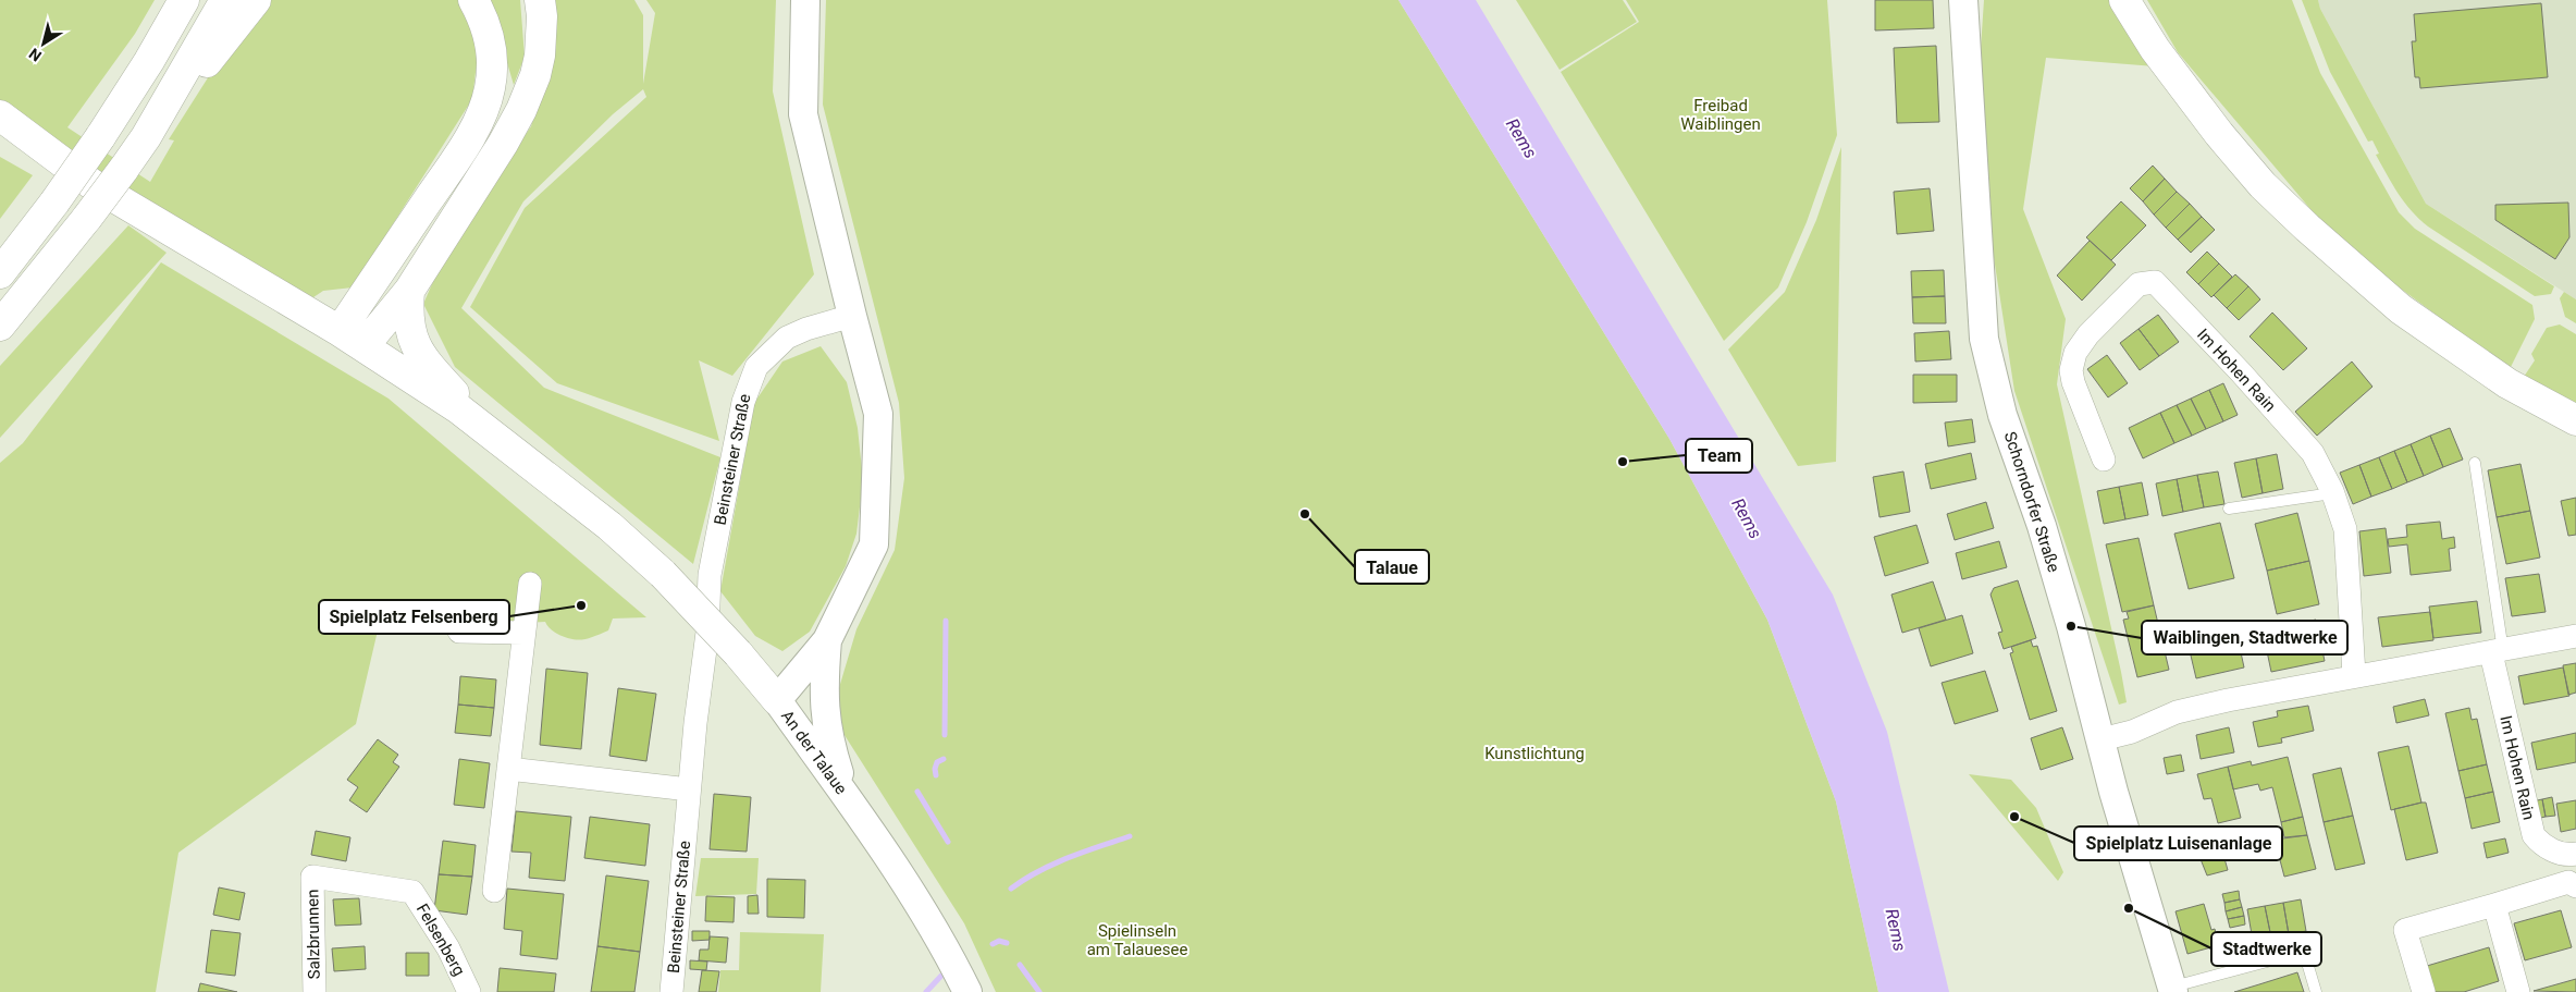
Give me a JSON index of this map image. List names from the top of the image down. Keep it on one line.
{"streets":{"street":["Im Hohen Rain","Beinsteiner Straße","Schorndorfer Straße","An der Talaue","Salzbrunnen","Felsenberg"]},"crossings":[["Beinsteiner Straße","An der Talaue"],["Salzbrunnen","Felsenberg"]],"water":["Rems"],"parks":["Freibad Waiblingen","Kunstlichtung","Spielinseln am Talauesee"],"places":["Team","Talaue","Spielplatz Felsenberg","Waiblingen, Stadtwerke","Spielplatz Luisenanlage","Stadtwerke"],"north":"bottom left"}
